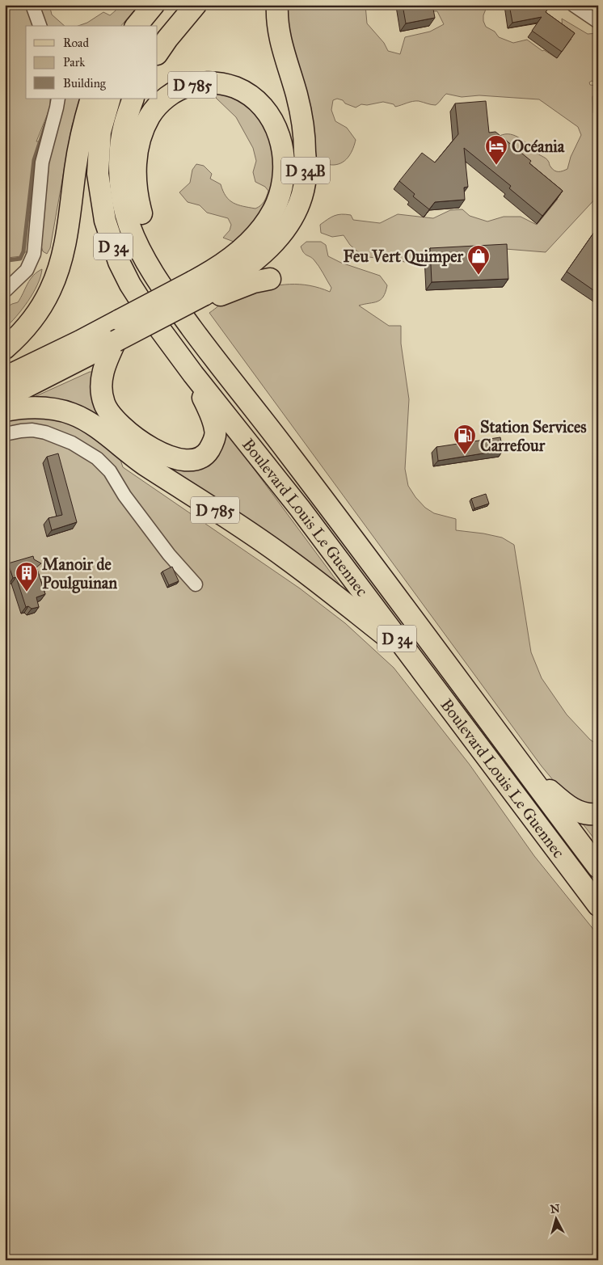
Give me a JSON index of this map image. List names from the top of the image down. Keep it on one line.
{"streets":{"main road":["D 785","D 34B","D 34","Boulevard Louis Le Guennec"]},"crossings":[["D 785","D 34B"],["D 785","Boulevard Louis Le Guennec"]],"places":{"hotel":["Océania"],"shop":["Feu Vert Quimper"],"fuel station":["Station Services Carrefour"],"building":["Manoir de Poulguinan"]},"legend":["Road","Park","Building"],"north":"top"}
